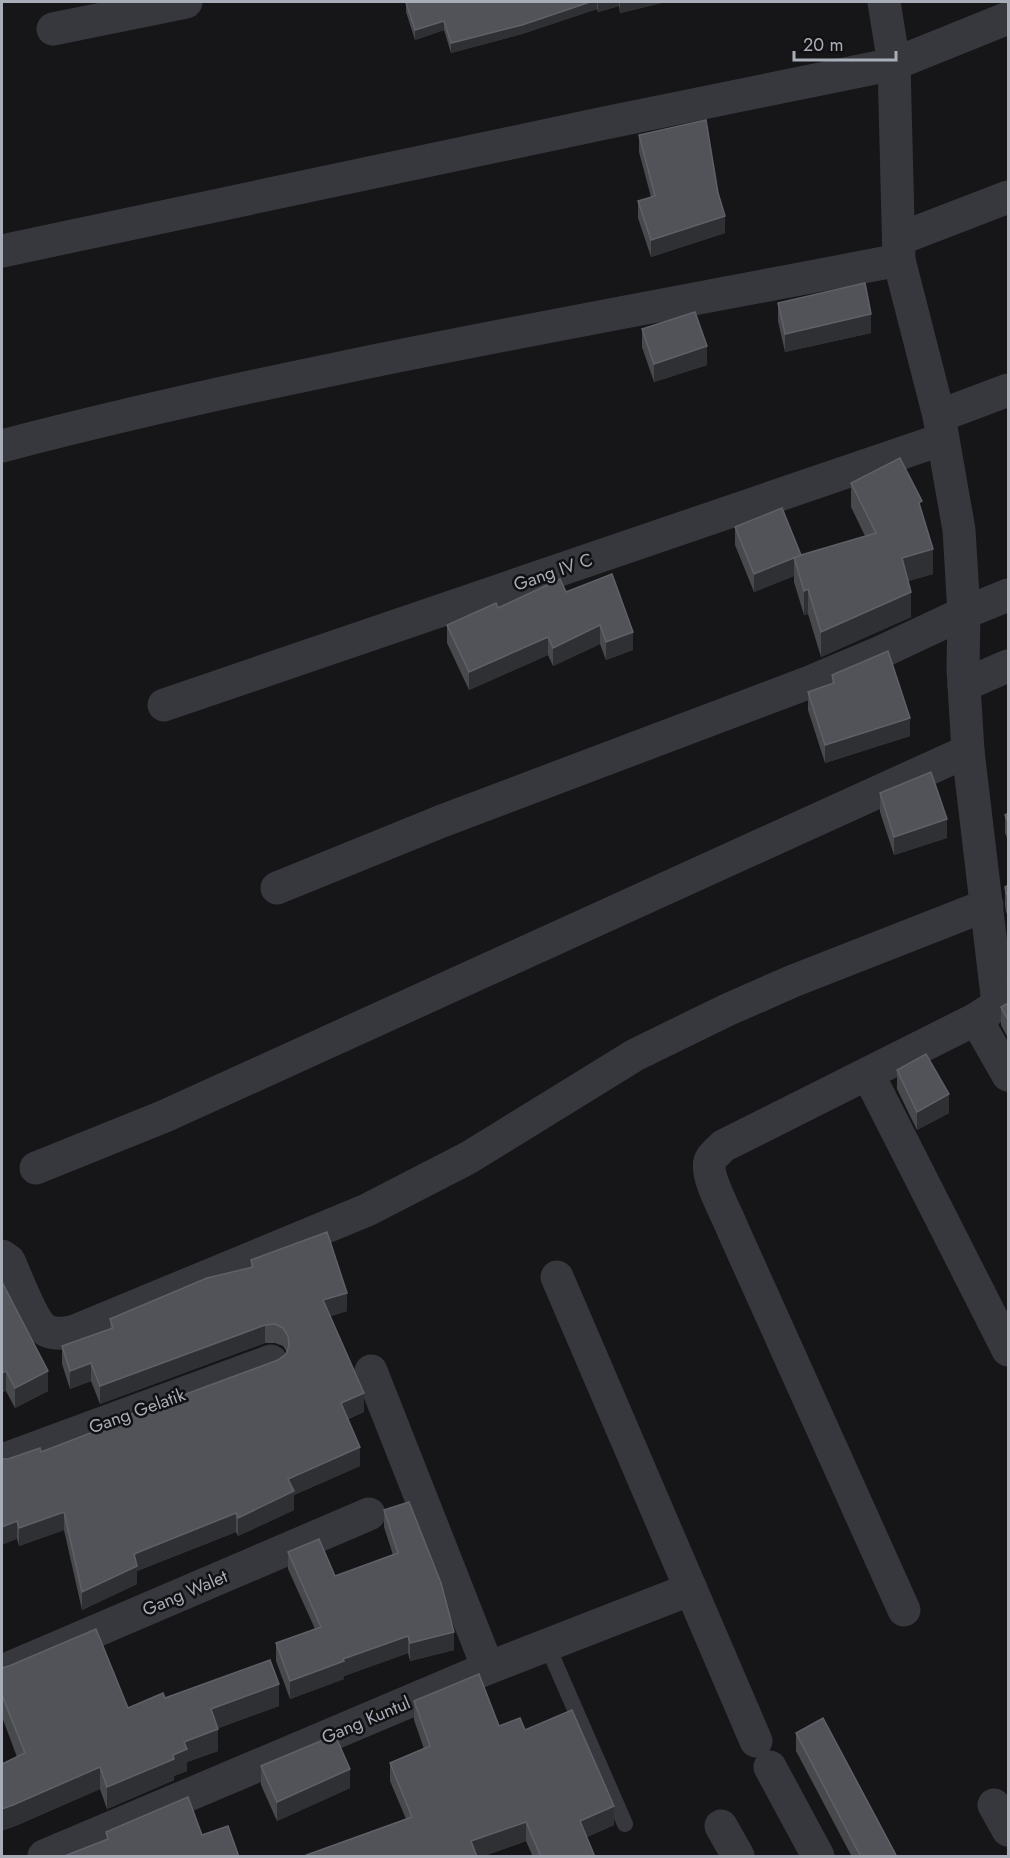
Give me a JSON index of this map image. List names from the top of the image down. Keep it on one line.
{"streets":{"street":["Gang IV C","Gang Gelatik","Gang Walet","Gang Kuntul"]},"scale_bar":"20 m"}
